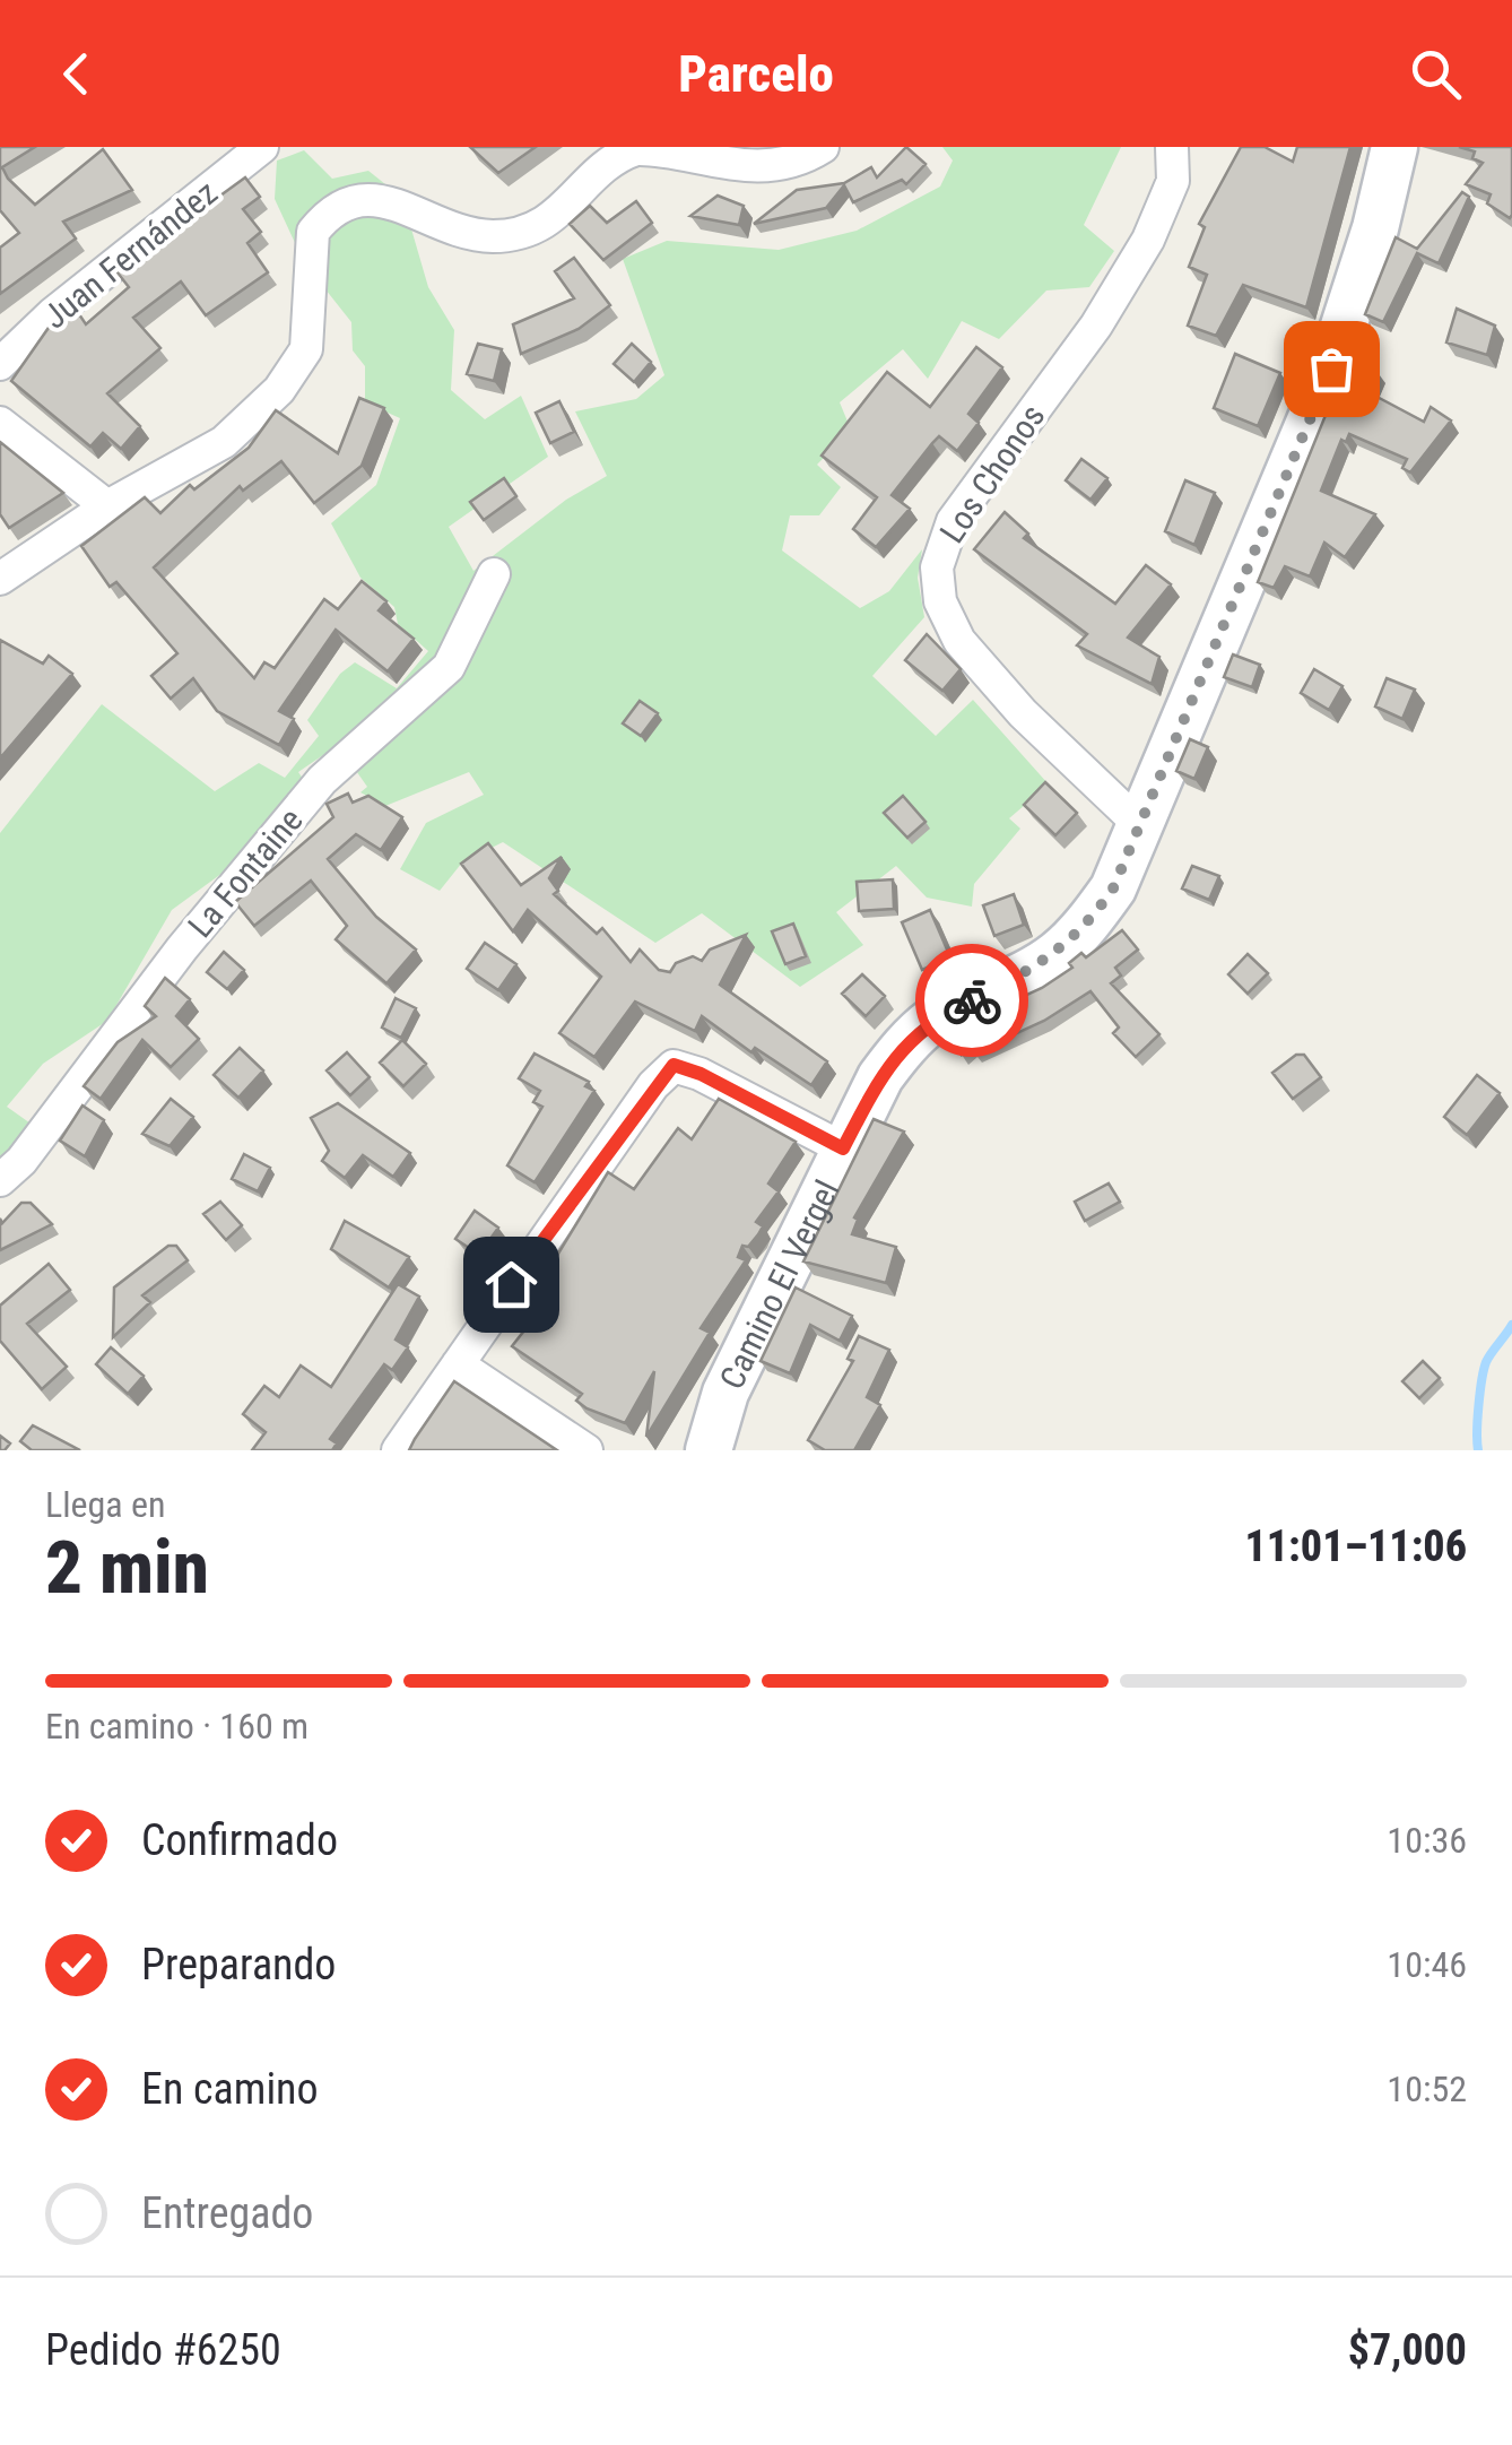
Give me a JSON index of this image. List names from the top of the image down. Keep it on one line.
{"streets":{"street":["Juan Fernández","Los Chonos","La Fontaine","Camino El Vergel"]},"crossings":[["Los Chonos","Camino El Vergel"]],"page":{"header":"Parcelo","heading":["2 min","Llega en","11:01–11:06"],"panel":["Pedido #6250","$7,000"],"bar":"En camino · 160 m","list":[["Confirmado","10:36"],["Preparando","10:46"],["En camino","10:52"],"Entregado"]}}
